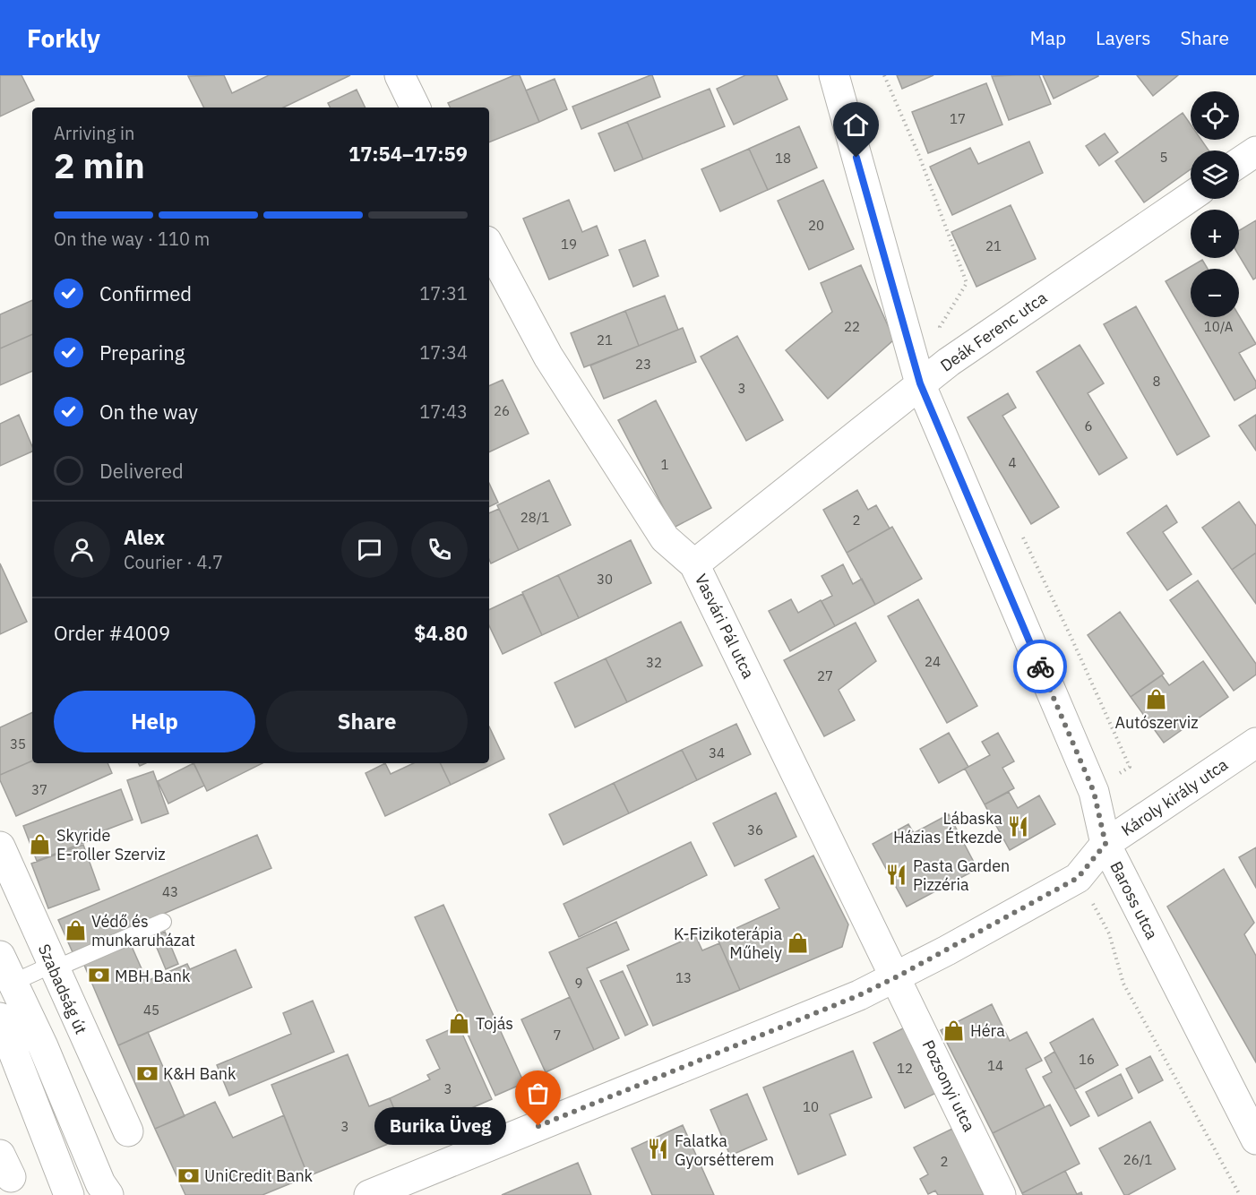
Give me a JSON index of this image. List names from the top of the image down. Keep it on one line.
{"streets":{"street":["Deák Ferenc utca","Vasvári Pál utca","Károly király utca","Baross utca","Szabadság út","Pozsonyi utca"]},"crossings":[["Deák Ferenc utca","Vasvári Pál utca"],["Deák Ferenc utca","Baross utca"],["Vasvári Pál utca","Károly király utca"],["Vasvári Pál utca","Pozsonyi utca"],["Károly király utca","Baross utca"],["Károly király utca","Pozsonyi utca"]],"places":{"shop":["Autószerviz","Skyride E-roller Szerviz","Védő és munkaruházat","K-Fizikoterápia Műhely","Tojás","Héra"],"restaurant":["Lábaska Házias Étkezde","Pasta Garden Pizzéria","Falatka Gyorsétterem"],"bank":["MBH Bank","K&H Bank","UniCredit Bank"],"other":["Burika Üveg"]},"house_numbers":["17","5","18","20","19","21","22","10/A","21","23","8","3","26","6","4","1","28/1","2","30","24","32","27","35","34","37","36","43","13","9","45","7","16","14","12","3","10","3","26/1","2"],"page":{"header":"Forkly","nav":["Map","Layers","Share"],"map_buttons":["+","−"],"heading":["2 min","Arriving in","17:54–17:59"],"panel":["Alex","Courier · 4.7","Order #4009","$4.80"],"bar":"On the way · 110 m","list":[["Confirmed","17:31"],["Preparing","17:34"],["On the way","17:43"],"Delivered"],"buttons":["Help","Share"],"bubble":"Burika Üveg"}}
